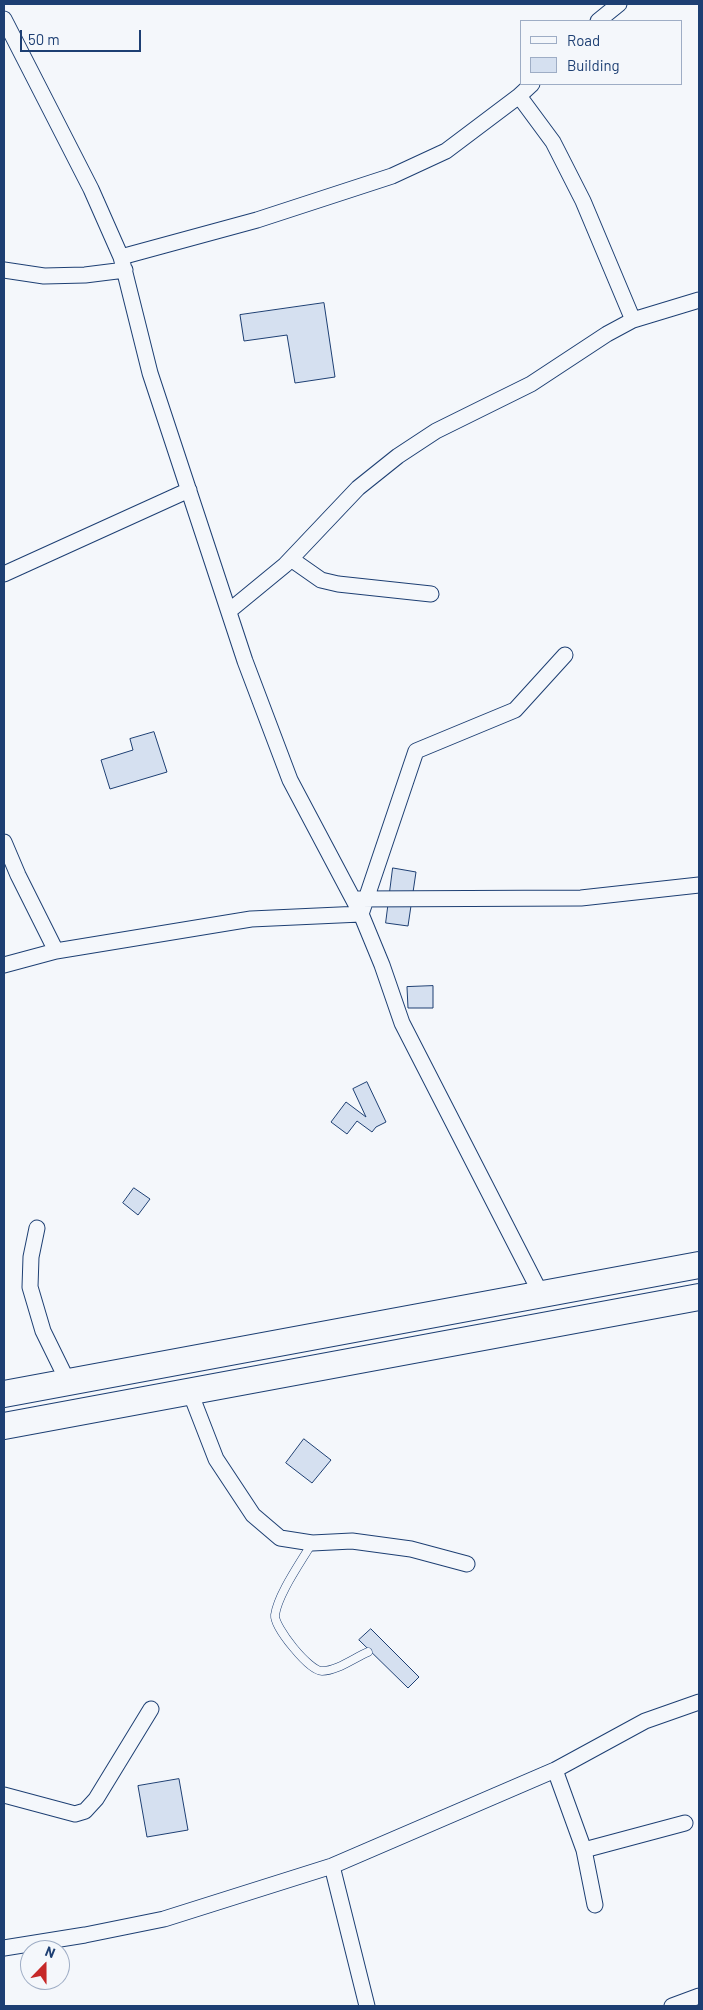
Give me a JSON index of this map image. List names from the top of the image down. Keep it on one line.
{"legend":["Road","Building"],"scale_bar":"50 m","north":"top"}
